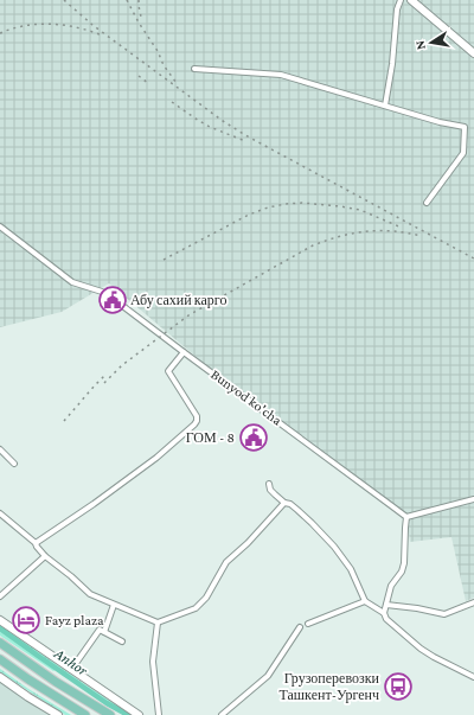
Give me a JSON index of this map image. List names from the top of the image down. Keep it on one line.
{"streets":{"street":["Bunyod ko'cha"]},"water":["Anhor"],"places":{"public building":["Абу сахий карго","ГОМ - 8"],"hotel":["Fayz plaza"],"bus stop":["Грузоперевозки Ташкент-Ургенч"]},"north":"left"}
